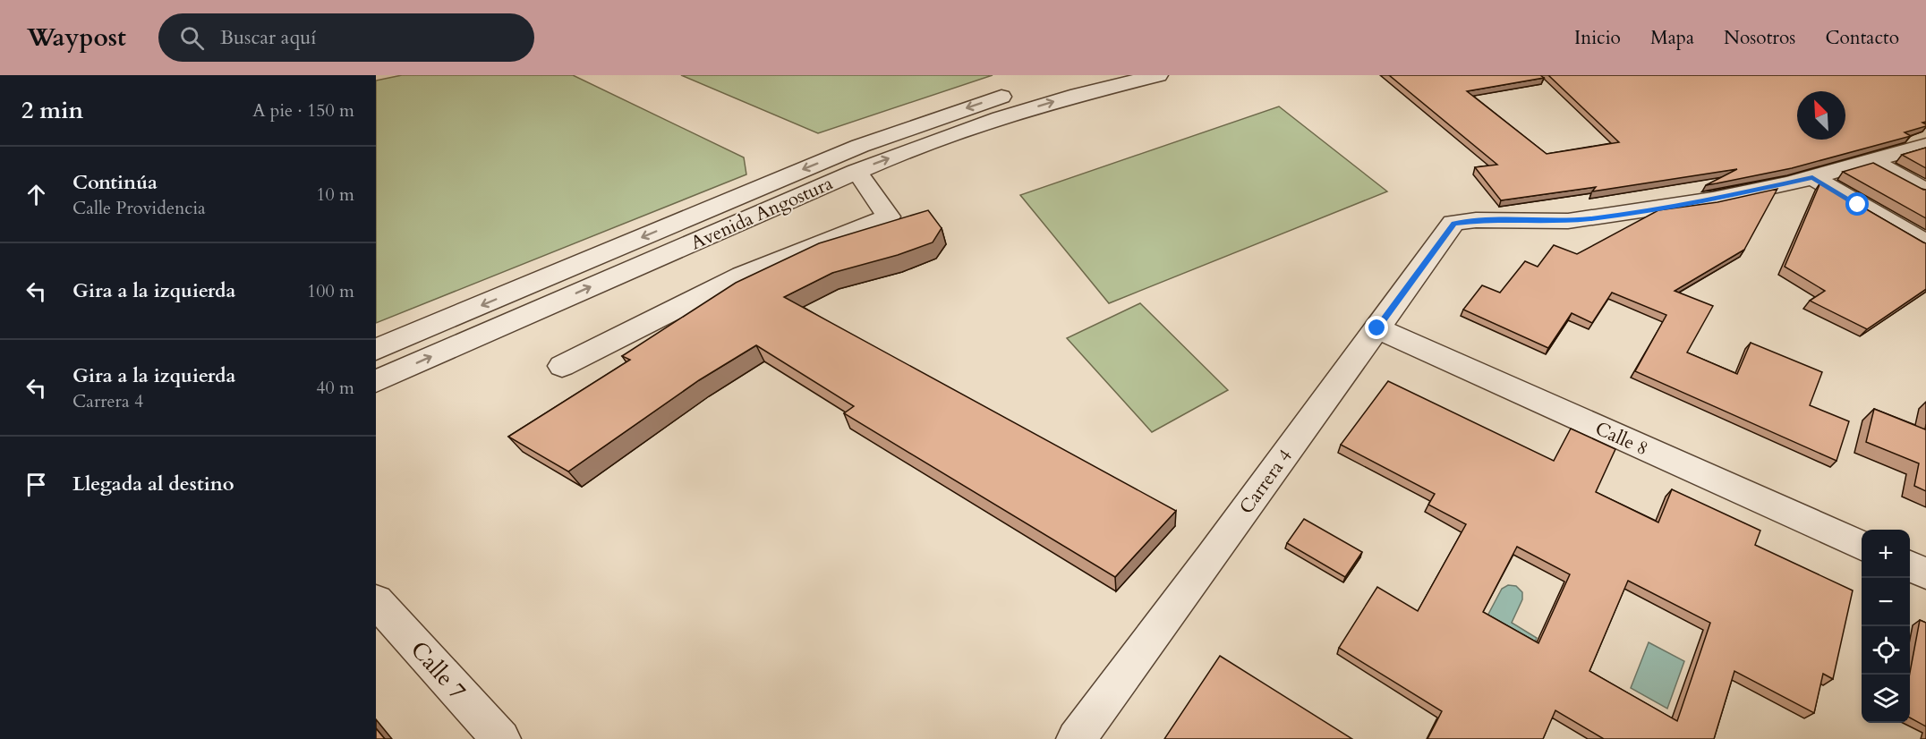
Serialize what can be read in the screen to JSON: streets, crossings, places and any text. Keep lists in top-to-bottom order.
{
  "streets": {
    "street": [
      "Avenida Angostura",
      "Calle 8",
      "Carrera 4",
      "Calle 7"
    ]
  },
  "crossings": [
    ["Calle 8", "Carrera 4"]
  ],
  "north": "top left",
  "page": {
    "header": "Waypost",
    "search": "Buscar aquí",
    "nav": [
      "Inicio",
      "Mapa",
      "Nosotros",
      "Contacto"
    ],
    "heading": ["2 min", "A pie · 150 m"],
    "list": [
      ["Continúa", "Calle Providencia", "10 m"],
      ["Gira a la izquierda", "100 m"],
      ["Gira a la izquierda", "Carrera 4", "40 m"],
      "Llegada al destino"
    ],
    "map_buttons": ["+", "−"]
  }
}
